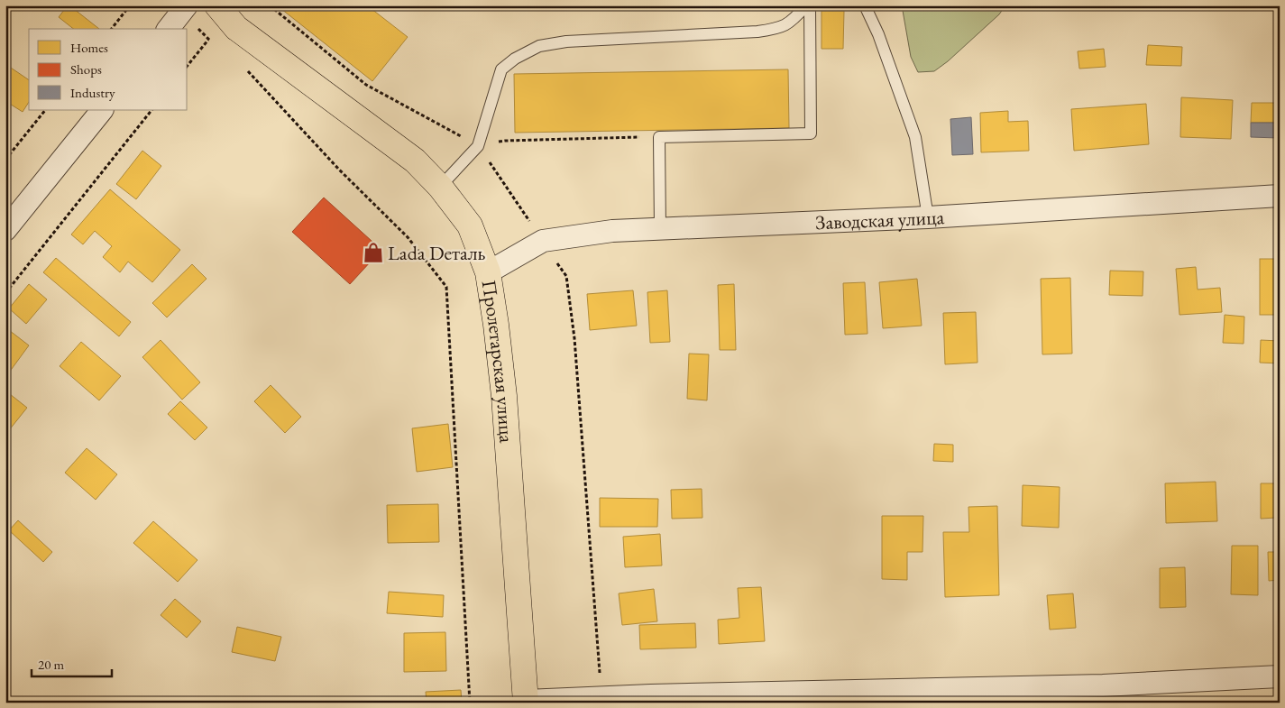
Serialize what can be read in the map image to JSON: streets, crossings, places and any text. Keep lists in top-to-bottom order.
{
  "streets": {
    "main road": ["Пролетарская улица"],
    "street": ["Заводская улица"]
  },
  "crossings": [
    ["Заводская улица", "Пролетарская улица"]
  ],
  "places": {
    "shop": ["Lada Dеталь"]
  },
  "legend": ["Homes", "Shops", "Industry"],
  "scale_bar": "20 m"
}
